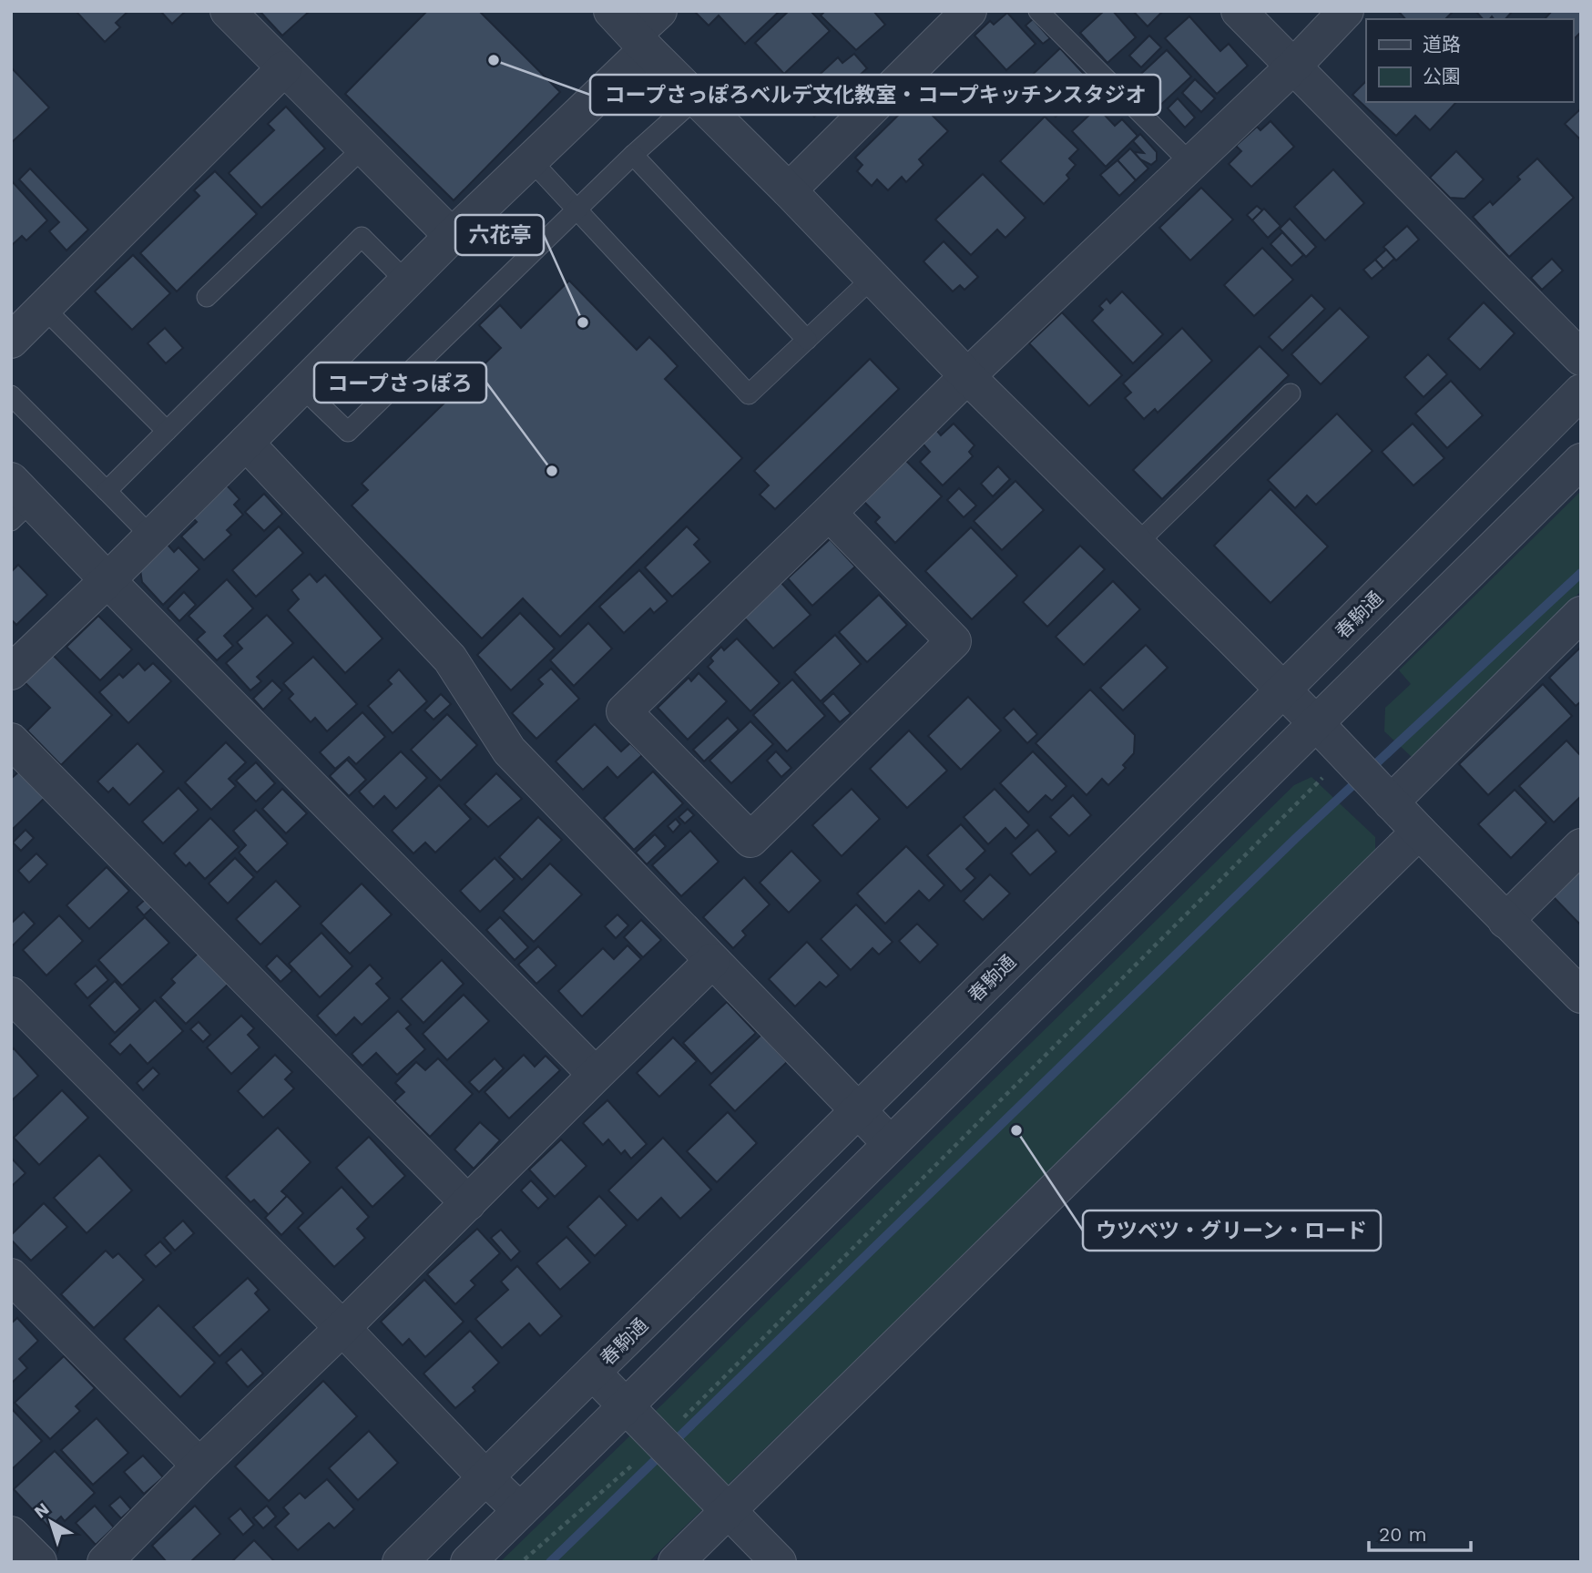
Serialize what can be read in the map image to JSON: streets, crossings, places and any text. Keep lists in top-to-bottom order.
{
  "streets": {
    "street": ["春駒通"]
  },
  "places": [
    "コープさっぽろベルデ文化教室・コープキッチンスタジオ",
    "六花亭",
    "コープさっぽろ",
    "ウツベツ・グリーン・ロード"
  ],
  "legend": ["道路", "公園"],
  "scale_bar": "20 m",
  "north": "top left"
}
